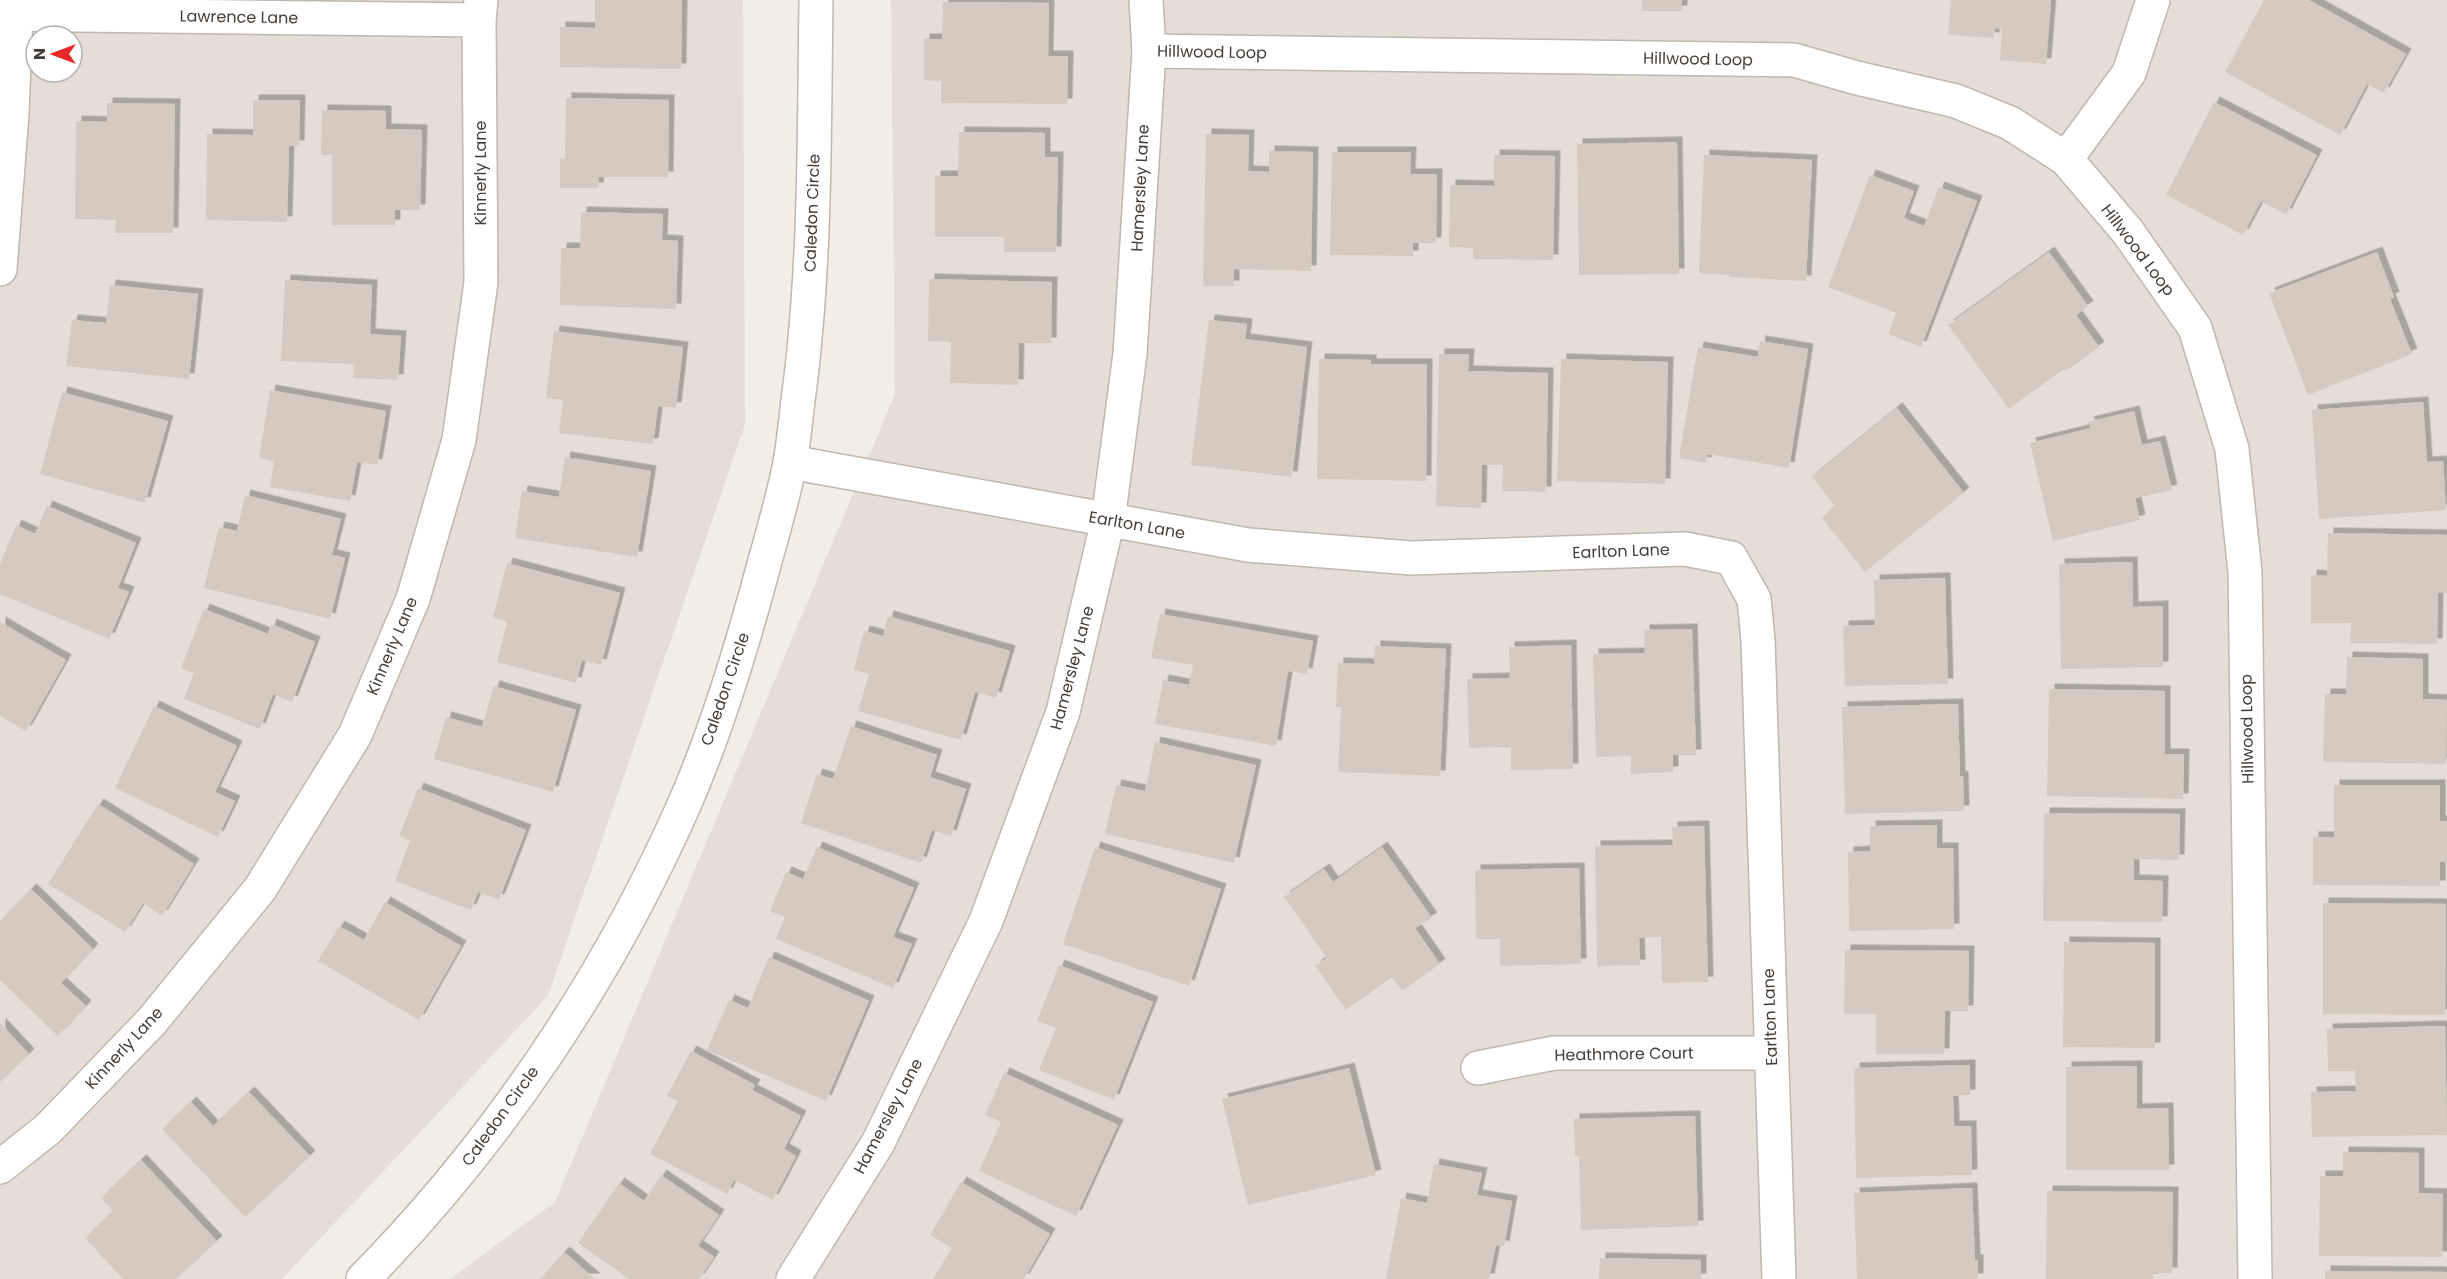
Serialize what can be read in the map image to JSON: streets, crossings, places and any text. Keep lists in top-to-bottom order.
{
  "streets": {
    "street": [
      "Lawrence Lane",
      "Hillwood Loop",
      "Kinnerly Lane",
      "Hamersley Lane",
      "Caledon Circle",
      "Earlton Lane",
      "Heathmore Court"
    ]
  },
  "crossings": [
    ["Lawrence Lane", "Kinnerly Lane"],
    ["Hillwood Loop", "Hamersley Lane"],
    ["Hamersley Lane", "Earlton Lane"],
    ["Caledon Circle", "Earlton Lane"],
    ["Earlton Lane", "Heathmore Court"]
  ],
  "north": "left"
}
